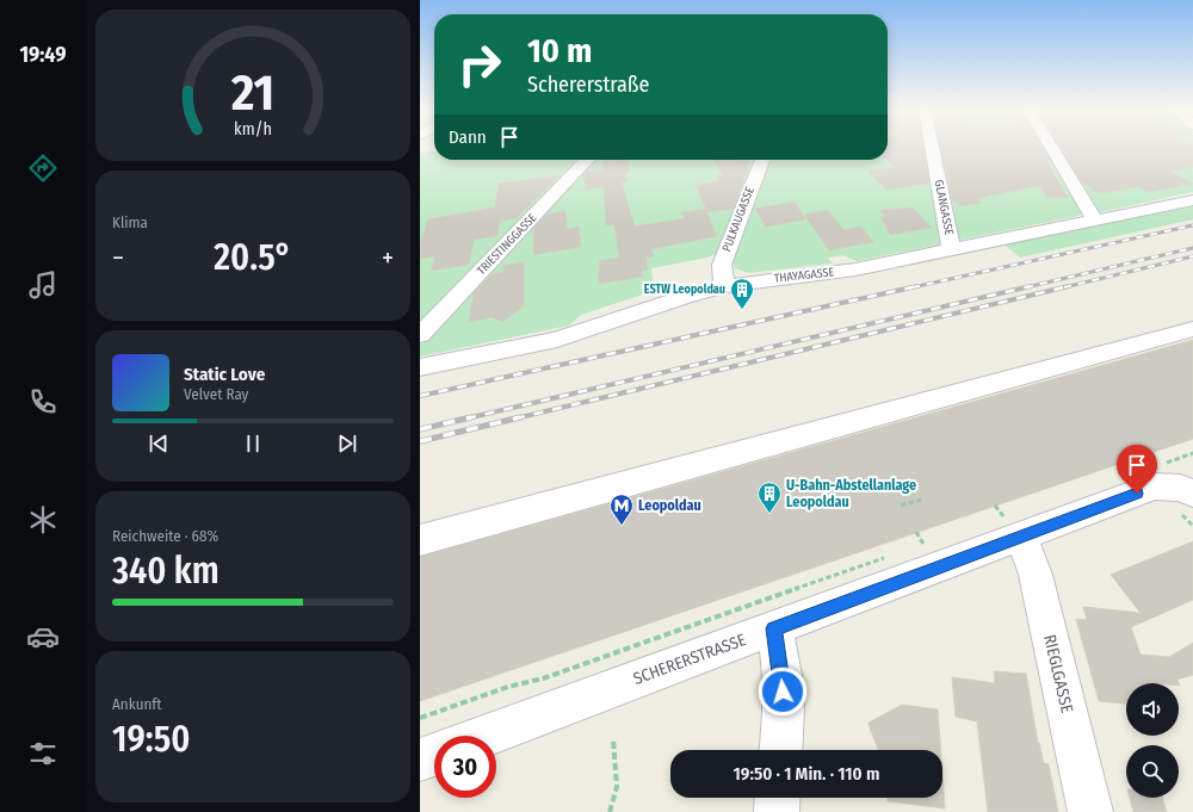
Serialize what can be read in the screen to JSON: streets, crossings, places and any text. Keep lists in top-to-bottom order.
{
  "streets": {
    "street": [
      "GLANGASSE",
      "PULKAUGASSE",
      "TRIESTINGGASSE",
      "THAYAGASSE",
      "SCHERERSTRASSE",
      "RIEGLGASSE"
    ]
  },
  "crossings": [
    ["GLANGASSE", "THAYAGASSE"],
    ["PULKAUGASSE", "THAYAGASSE"],
    ["SCHERERSTRASSE", "RIEGLGASSE"]
  ],
  "places": {
    "building": ["ESTW Leopoldau", "U-Bahn-Abstellanlage Leopoldau"],
    "metro station": ["Leopoldau"]
  },
  "page": {
    "tabs": "19:49",
    "turn": ["10 m", "Schererstraße"],
    "then": "Dann",
    "tile": [
      "Klima",
      ["Reichweite · 68%", "340 km"],
      ["Ankunft", "19:50"]
    ],
    "heat": ["−", "20.5°", "+"],
    "song": ["Static Love", "Velvet Ray"],
    "limit": "30",
    "trip": "19:50 · 1 Min. · 110 m",
    "gauge": ["21", "km/h"]
  }
}
